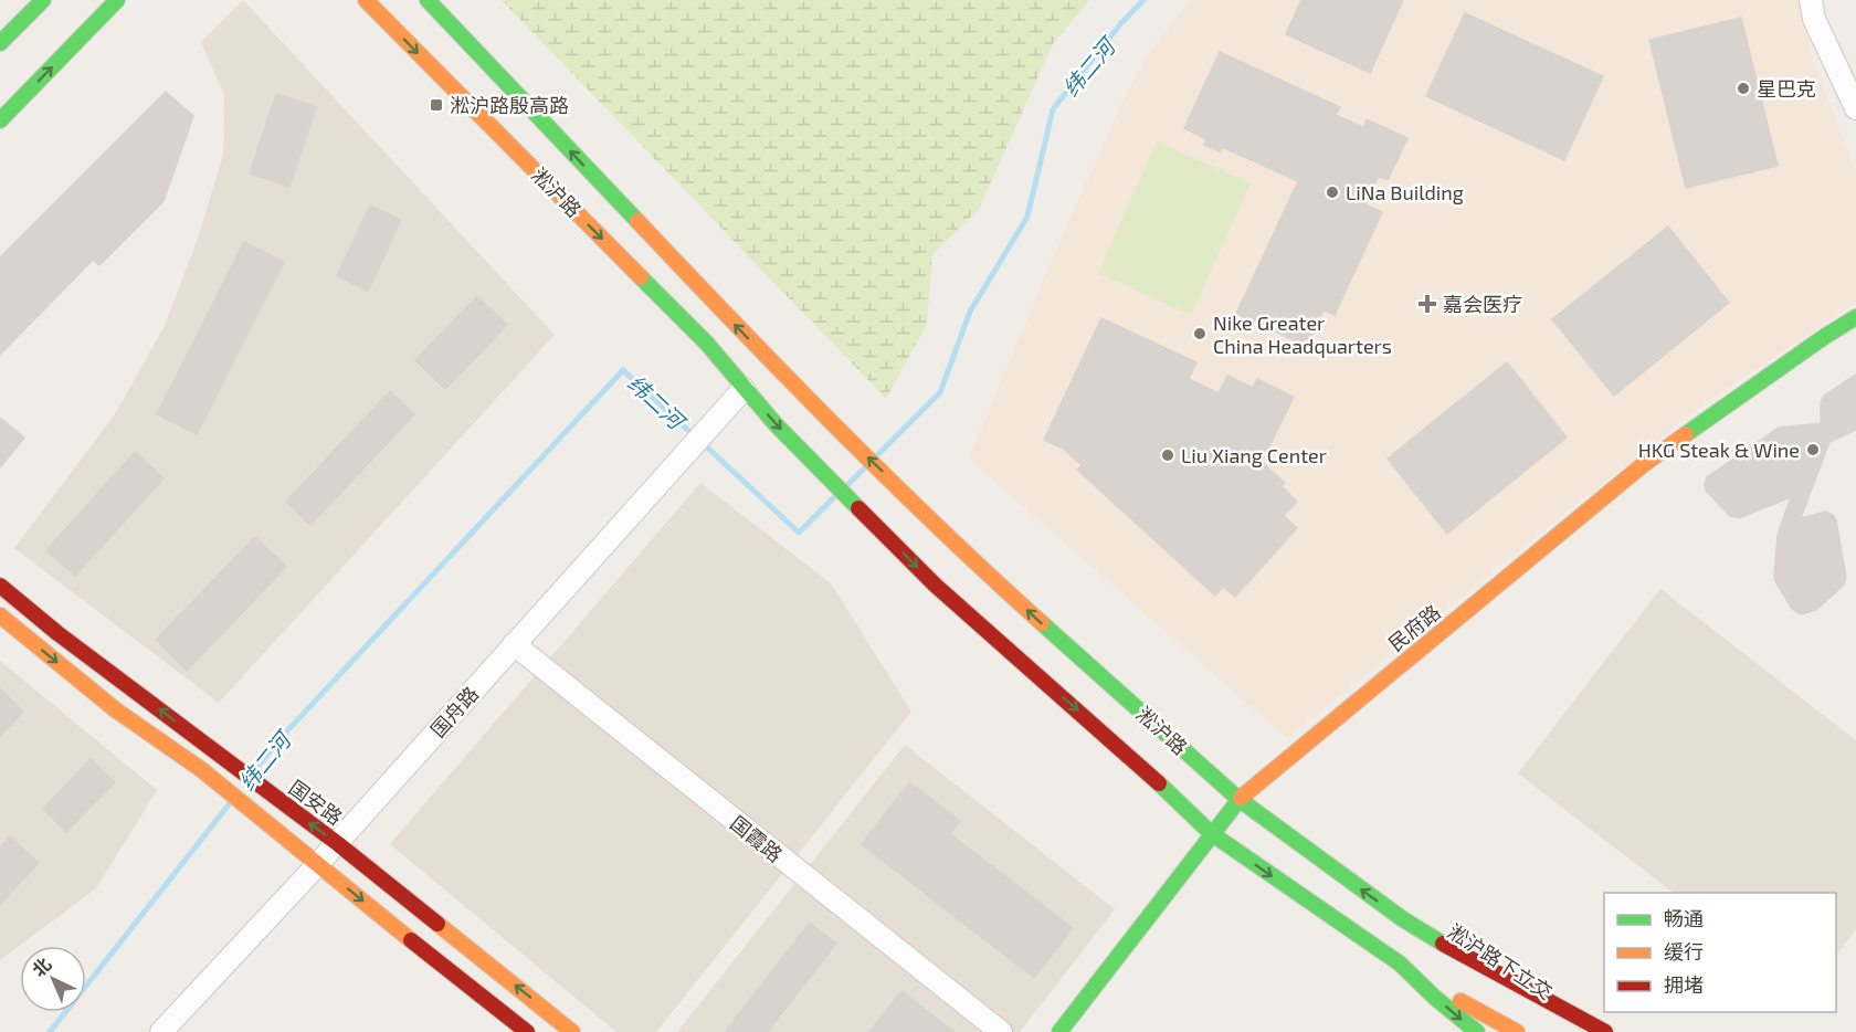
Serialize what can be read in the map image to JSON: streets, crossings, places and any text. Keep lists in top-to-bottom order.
{
  "streets": {
    "main road": [
      "淞沪路",
      "民府路",
      "国安路",
      "淞沪路下立交"
    ],
    "street": ["国舟路", "国霞路"]
  },
  "crossings": [
    ["淞沪路", "民府路"],
    ["淞沪路", "国舟路"],
    ["淞沪路", "淞沪路下立交"],
    ["国舟路", "国安路"],
    ["国舟路", "国霞路"]
  ],
  "water": ["纬二河"],
  "places": {
    "other": [
      "星巴克",
      "LiNa Building",
      "Nike Greater China Headquarters",
      "HKG Steak & Wine",
      "Liu Xiang Center"
    ],
    "transit": ["淞沪路殷高路"],
    "health": ["嘉会医疗"]
  },
  "legend": ["畅通", "缓行", "拥堵"],
  "north": "top left"
}
